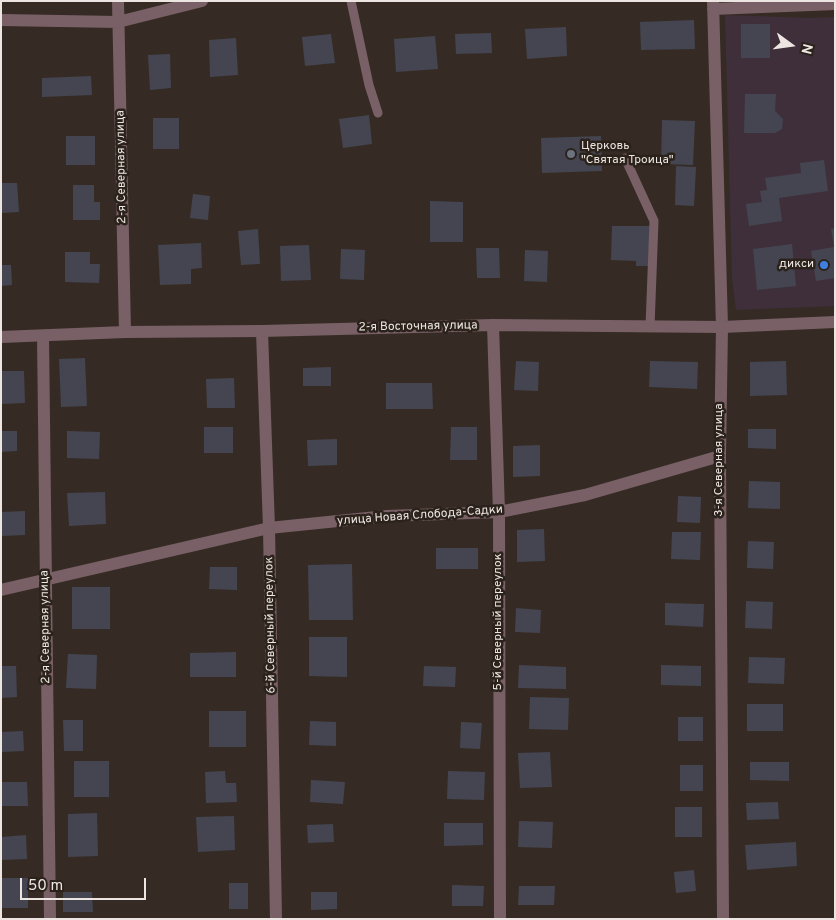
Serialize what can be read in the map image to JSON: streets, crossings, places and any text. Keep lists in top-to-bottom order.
{
  "streets": {
    "street": [
      "2-я Северная улица",
      "2-я Восточная улица",
      "3-я Северная улица",
      "улица Новая Слобода-Садки",
      "5-й Северный переулок",
      "6-й Северный переулок"
    ]
  },
  "crossings": [
    ["2-я Северная улица", "2-я Восточная улица"],
    ["2-я Северная улица", "улица Новая Слобода-Садки"],
    ["2-я Восточная улица", "3-я Северная улица"],
    ["2-я Восточная улица", "5-й Северный переулок"],
    ["2-я Восточная улица", "6-й Северный переулок"],
    ["3-я Северная улица", "улица Новая Слобода-Садки"],
    ["улица Новая Слобода-Садки", "5-й Северный переулок"],
    ["улица Новая Слобода-Садки", "6-й Северный переулок"]
  ],
  "places": ["Церковь \"Святая Троица\"", "дикси"],
  "scale_bar": "50 m",
  "north": "right"
}
